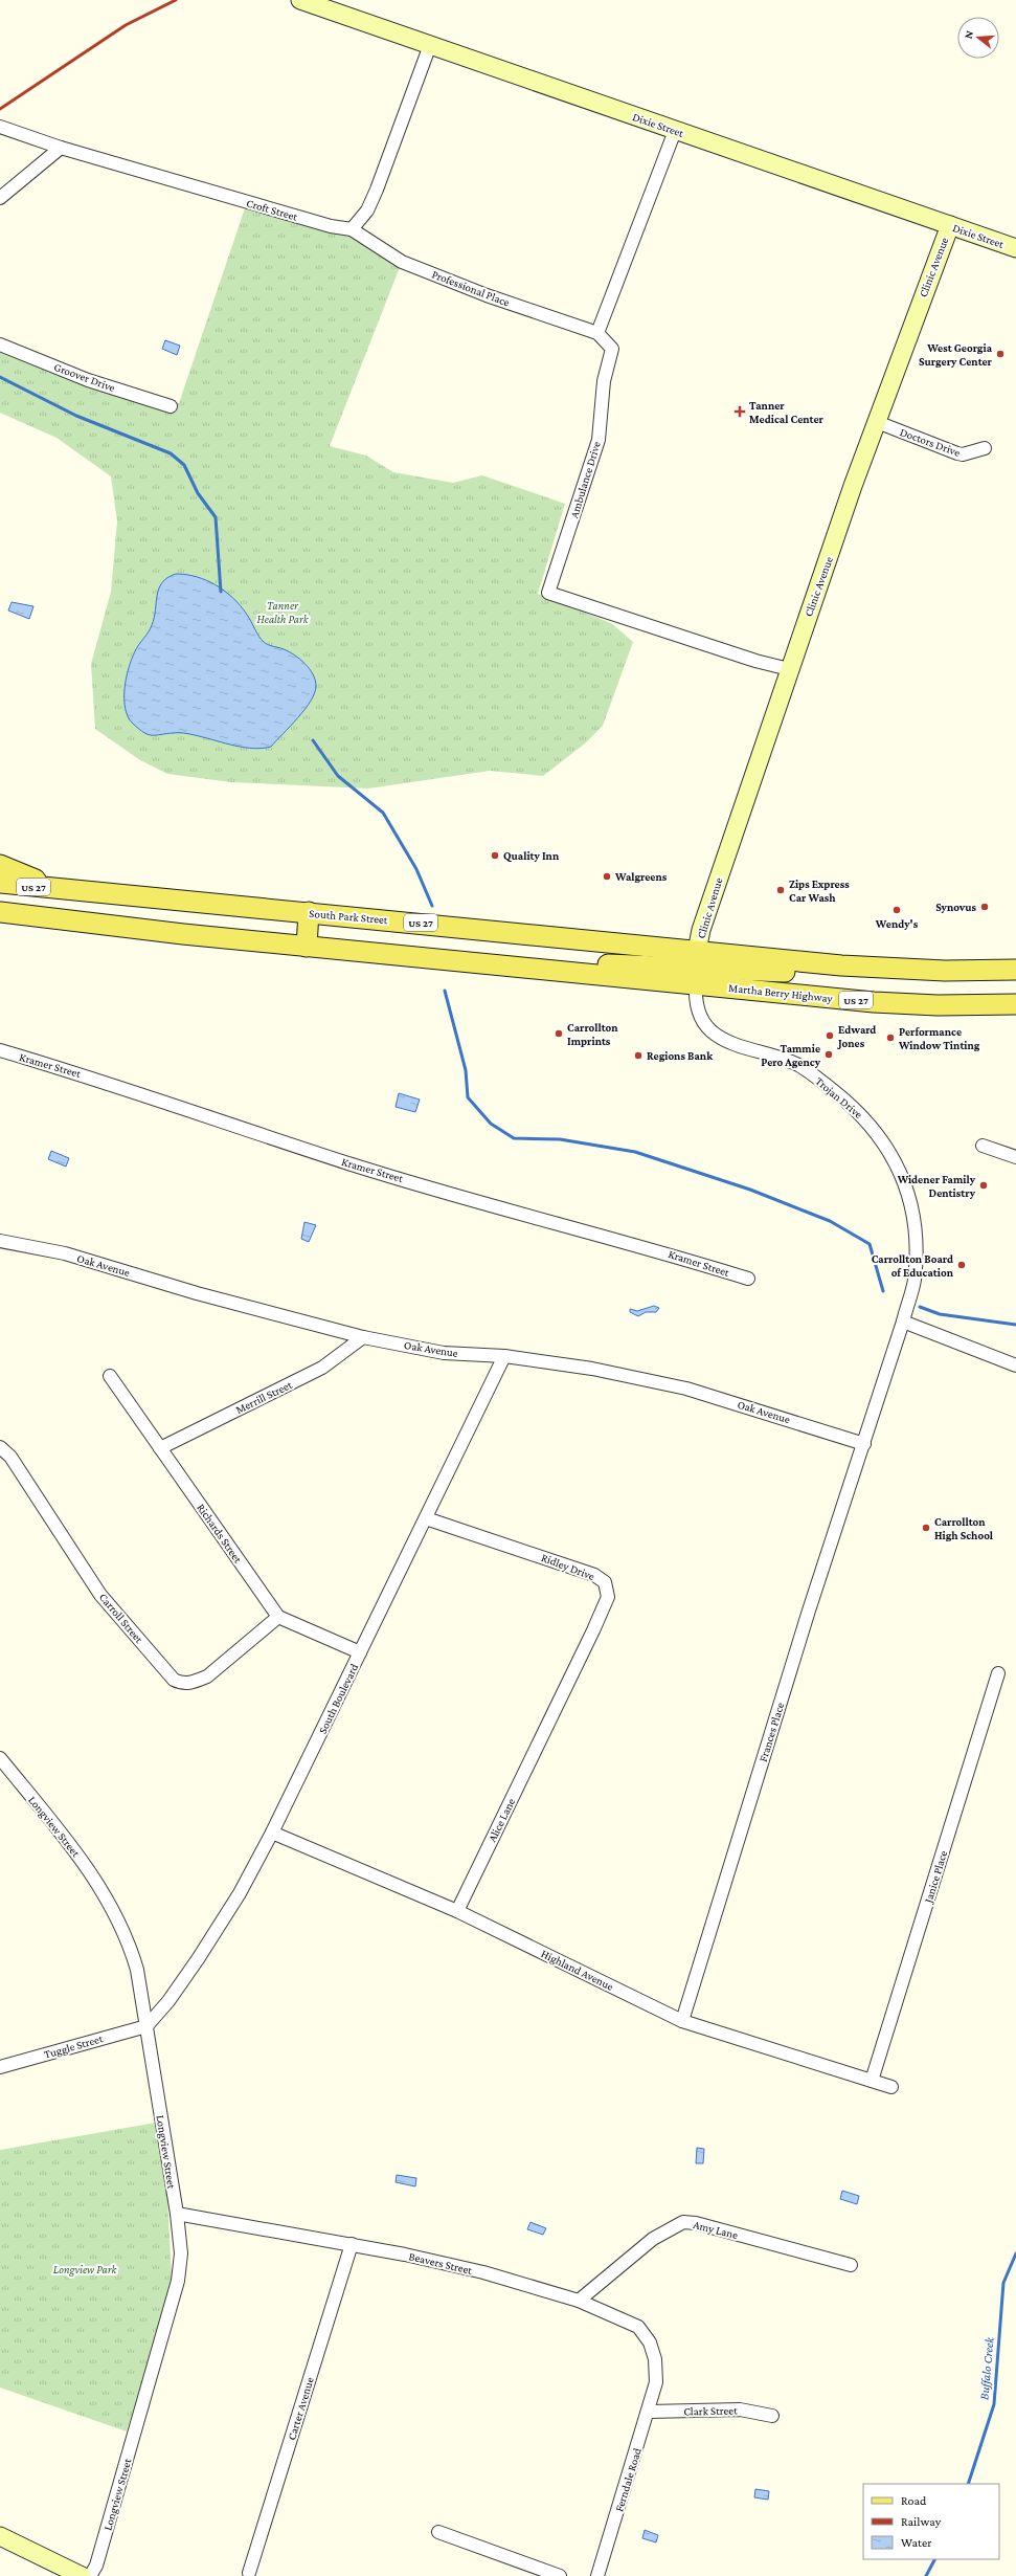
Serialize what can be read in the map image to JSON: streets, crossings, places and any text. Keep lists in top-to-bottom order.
{
  "streets": {
    "main road": ["US 27", "South Park Street", "Martha Berry Highway"],
    "street": [
      "Dixie Street",
      "Croft Street",
      "Clinic Avenue",
      "Professional Place",
      "Groover Drive",
      "Doctors Drive",
      "Ambulance Drive",
      "Kramer Street",
      "Trojan Drive",
      "Oak Avenue",
      "Merrill Street",
      "Richards Street",
      "Ridley Drive",
      "Carroll Street",
      "South Boulevard",
      "Frances Place",
      "Alice Lane",
      "Longview Street",
      "Janice Place",
      "Highland Avenue",
      "Tuggle Street",
      "Amy Lane",
      "Beavers Street",
      "Carter Avenue",
      "Clark Street",
      "Ferndale Road"
    ]
  },
  "crossings": [
    ["Dixie Street", "Clinic Avenue"],
    ["Croft Street", "Professional Place"],
    ["Clinic Avenue", "Doctors Drive"],
    ["Clinic Avenue", "Ambulance Drive"],
    ["Clinic Avenue", "US 27"],
    ["Clinic Avenue", "South Park Street"],
    ["Clinic Avenue", "Martha Berry Highway"],
    ["Clinic Avenue", "Trojan Drive"],
    ["Professional Place", "Ambulance Drive"],
    ["US 27", "South Park Street"],
    ["US 27", "Martha Berry Highway"],
    ["US 27", "Trojan Drive"],
    ["South Park Street", "Martha Berry Highway"],
    ["South Park Street", "Trojan Drive"],
    ["Martha Berry Highway", "Trojan Drive"],
    ["Trojan Drive", "Oak Avenue"],
    ["Trojan Drive", "Frances Place"],
    ["Oak Avenue", "Merrill Street"],
    ["Oak Avenue", "South Boulevard"],
    ["Oak Avenue", "Frances Place"],
    ["Merrill Street", "Richards Street"],
    ["Richards Street", "Carroll Street"],
    ["Ridley Drive", "South Boulevard"],
    ["Ridley Drive", "Alice Lane"],
    ["South Boulevard", "Longview Street"],
    ["South Boulevard", "Highland Avenue"],
    ["South Boulevard", "Tuggle Street"],
    ["Frances Place", "Highland Avenue"],
    ["Alice Lane", "Highland Avenue"],
    ["Longview Street", "Tuggle Street"],
    ["Longview Street", "Beavers Street"],
    ["Janice Place", "Highland Avenue"],
    ["Amy Lane", "Beavers Street"],
    ["Beavers Street", "Carter Avenue"],
    ["Beavers Street", "Ferndale Road"],
    ["Clark Street", "Ferndale Road"]
  ],
  "water": ["Buffalo Creek"],
  "parks": ["Tanner Health Park", "Longview Park"],
  "places": {
    "other": [
      "West Georgia Surgery Center",
      "Quality Inn",
      "Walgreens",
      "Zips Express Car Wash",
      "Synovus",
      "Wendy's",
      "Carrollton Imprints",
      "Edward Jones",
      "Performance Window Tinting",
      "Tammie Pero Agency",
      "Regions Bank",
      "Widener Family Dentistry",
      "Carrollton Board of Education",
      "Carrollton High School"
    ],
    "health": ["Tanner Medical Center"]
  },
  "legend": ["Road", "Railway", "Water"],
  "north": "left"
}
